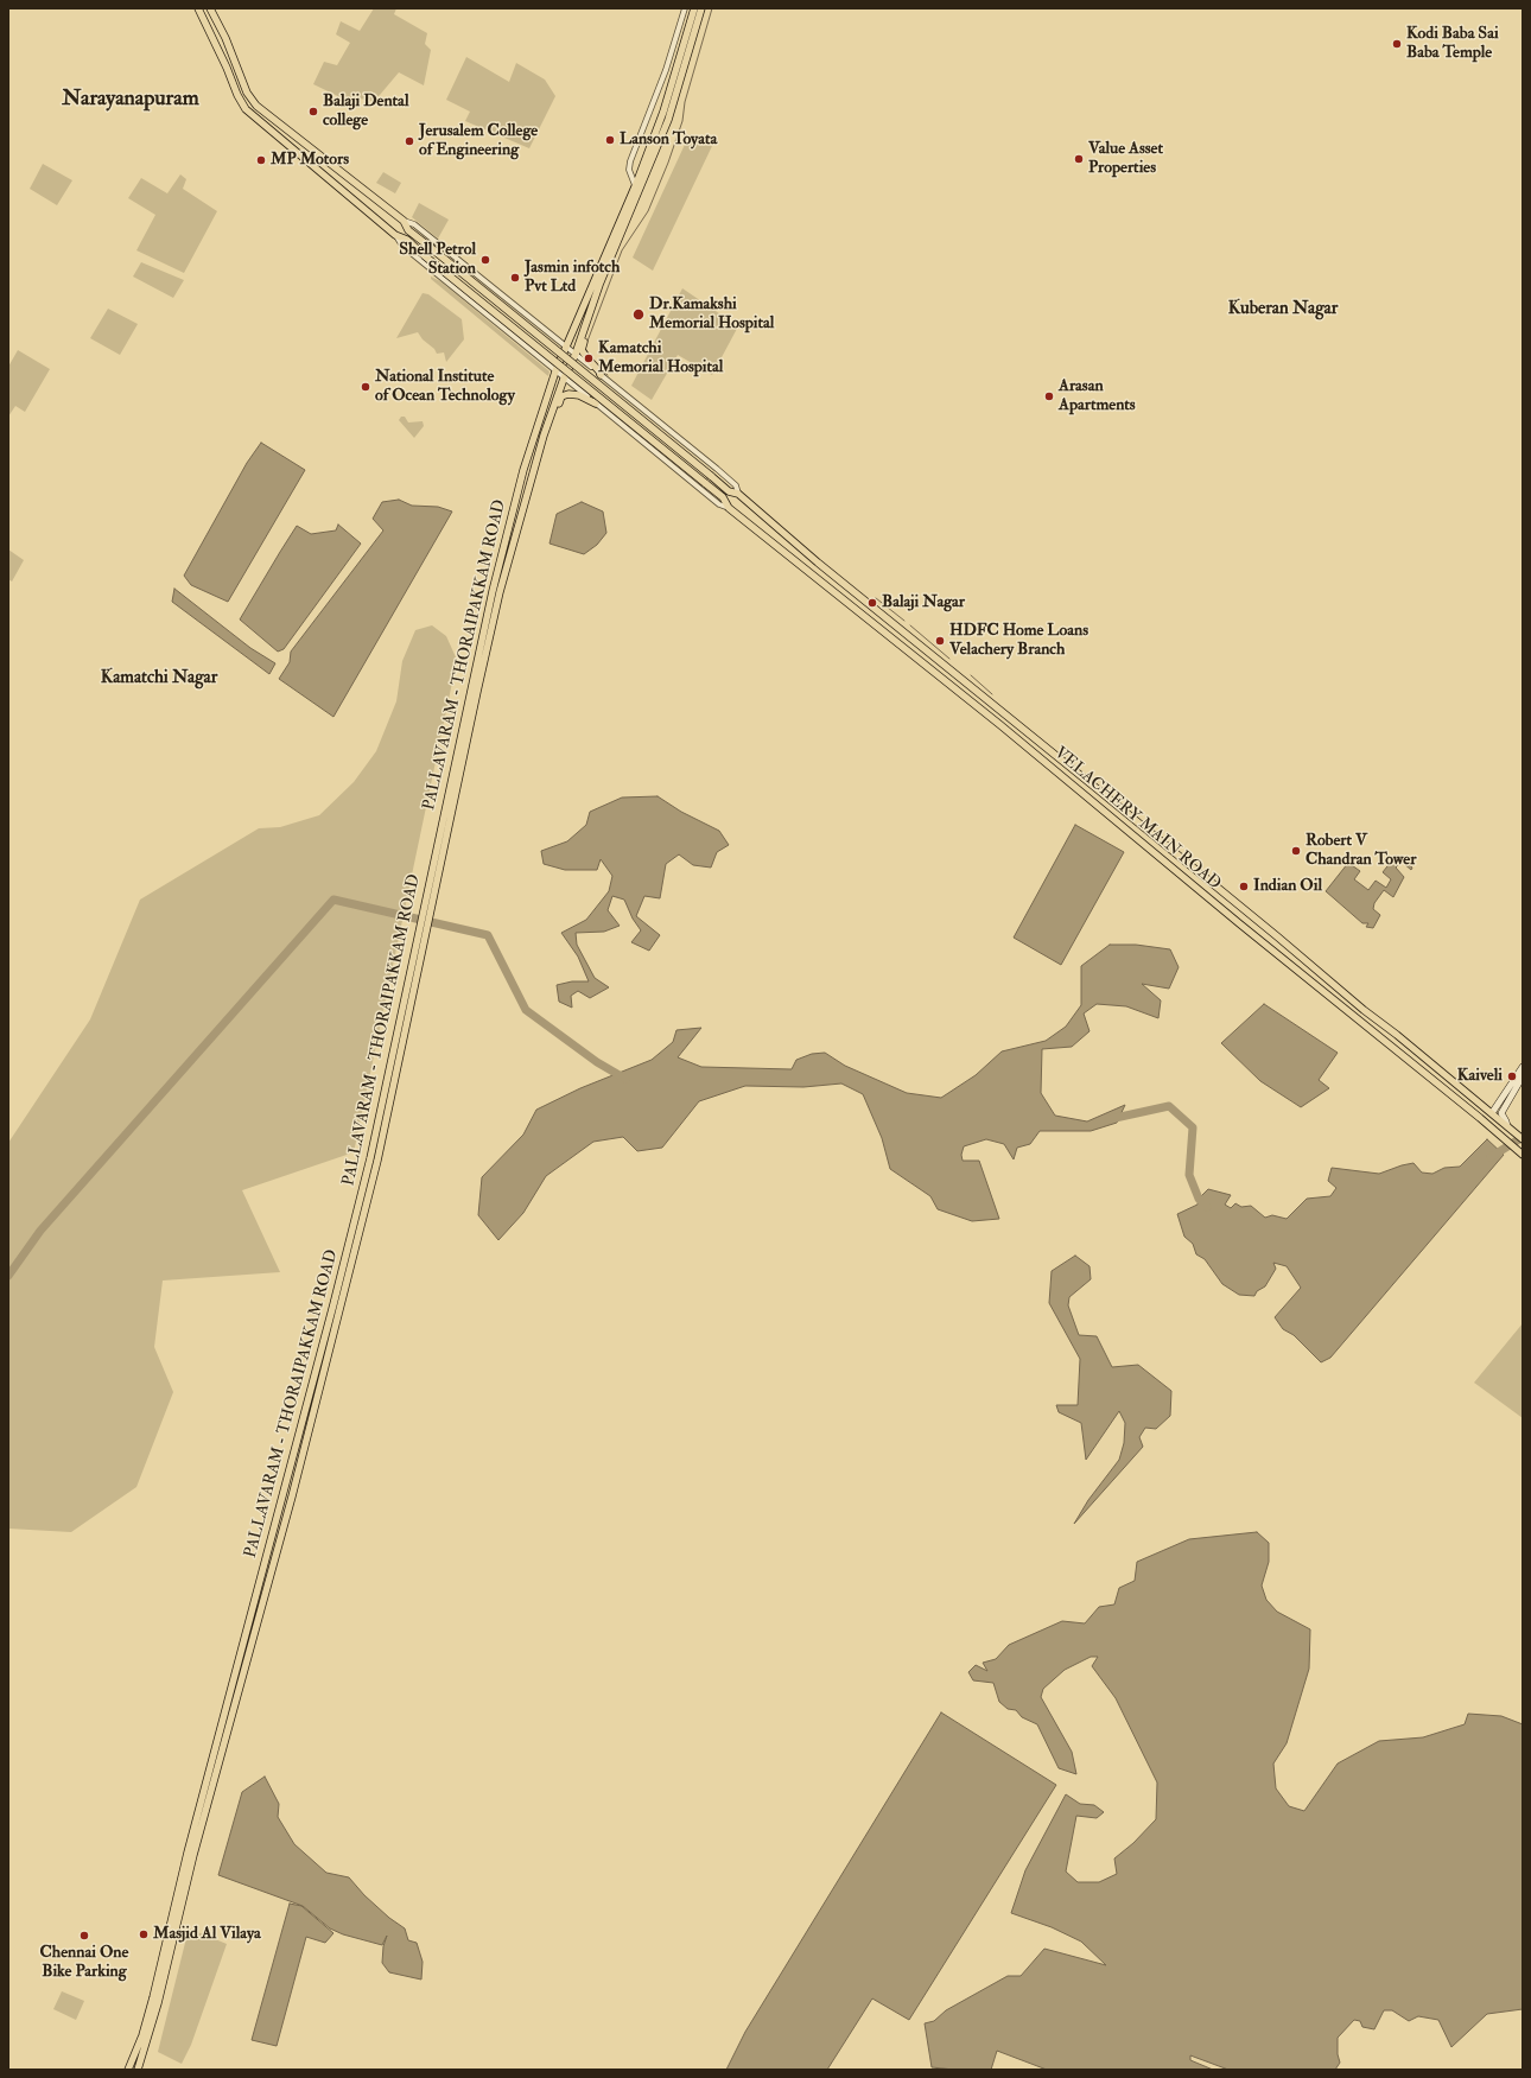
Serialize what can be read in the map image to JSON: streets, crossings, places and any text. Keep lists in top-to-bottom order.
{
  "streets": {
    "main road": ["PALLAVARAM - THORAIPAKKAM ROAD", "VELACHERY MAIN ROAD"]
  },
  "districts": ["Narayanapuram", "Kuberan Nagar", "Kamatchi Nagar"],
  "places": [
    "Kodi Baba Sai Baba Temple",
    "Balaji Dental college",
    "Lanson Toyata",
    "Jerusalem College of Engineering",
    "Value Asset Properties",
    "MP Motors",
    "Shell Petrol Station",
    "Jasmin infotch Pvt Ltd",
    "Dr.Kamakshi Memorial Hospital",
    "Kamatchi Memorial Hospital",
    "National Institute of Ocean Technology",
    "Arasan Apartments",
    "Balaji Nagar",
    "HDFC Home Loans Velachery Branch",
    "Robert V Chandran Tower",
    "Indian Oil",
    "Kaiveli",
    "Masjid Al Vilaya",
    "Chennai One Bike Parking"
  ]
}
